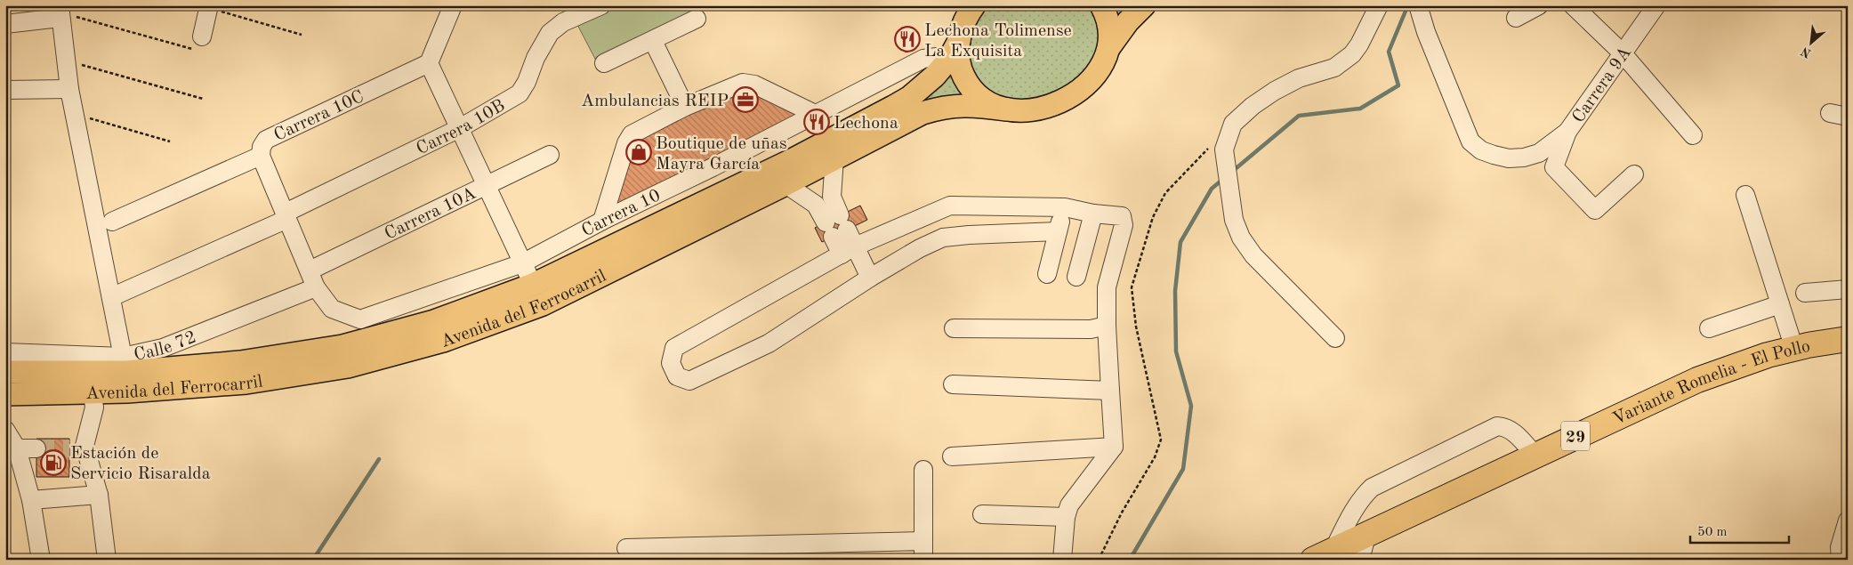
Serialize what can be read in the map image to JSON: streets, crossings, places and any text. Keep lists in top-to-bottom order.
{
  "streets": {
    "highway": ["Variante Romelia - El Pollo", "29"],
    "main road": ["Avenida del Ferrocarril"],
    "street": [
      "Carrera 9A",
      "Carrera 10C",
      "Carrera 10B",
      "Carrera 10",
      "Carrera 10A",
      "Calle 72"
    ]
  },
  "crossings": [
    ["Carrera 10", "Avenida del Ferrocarril"],
    ["Carrera 10", "Calle 72"]
  ],
  "places": {
    "restaurant": ["Lechona Tolimense La Exquisita", "Lechona"],
    "office": ["Ambulancias REIP"],
    "shop": ["Boutique de uñas Mayra García"],
    "fuel station": ["Estación de Servicio Risaralda"]
  },
  "scale_bar": "50 m",
  "north": "bottom left"
}
